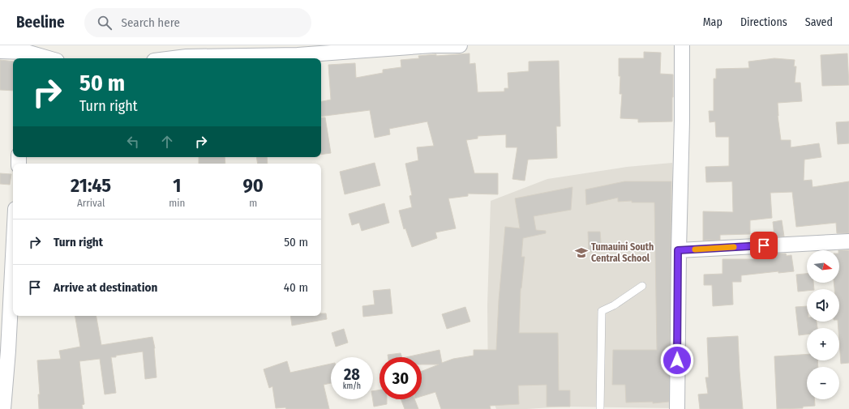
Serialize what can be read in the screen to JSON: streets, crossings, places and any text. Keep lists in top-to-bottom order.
{
  "places": {
    "school or university": ["Tumauini South Central School"]
  },
  "north": "right",
  "page": {
    "header": "Beeline",
    "search": "Search here",
    "nav": ["Map", "Directions", "Saved"],
    "turn": ["50 m", "Turn right"],
    "eta": [
      "21:45",
      "Arrival",
      "1",
      "min",
      "90",
      "m"
    ],
    "list": [
      {
        "name": "Turn right",
        "value": "50 m"
      },
      {
        "name": "Arrive at destination",
        "value": "40 m"
      }
    ],
    "map_buttons": ["+", "−"],
    "speed": "28 km/h",
    "limit": "30"
  }
}
